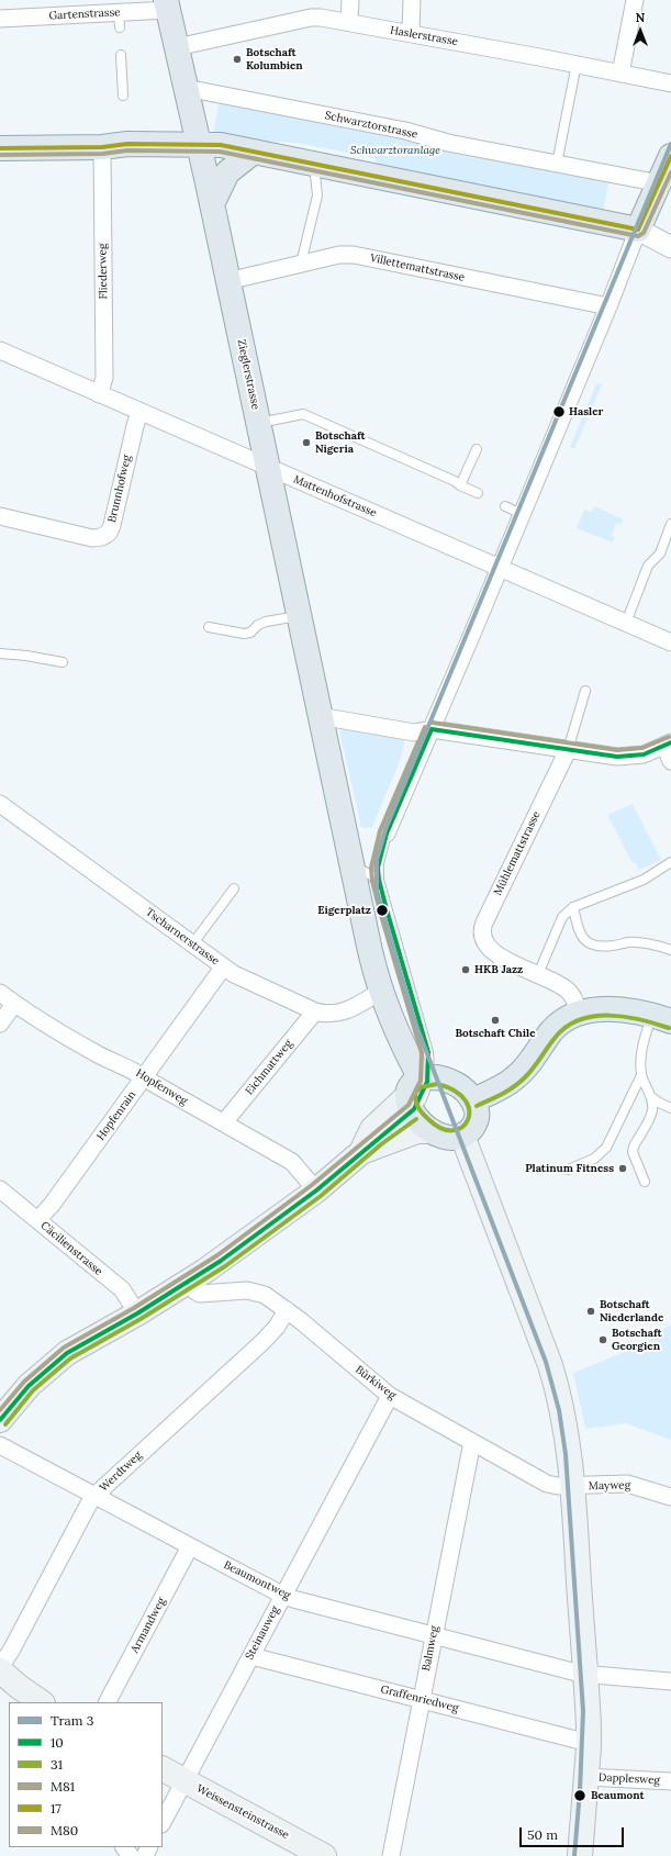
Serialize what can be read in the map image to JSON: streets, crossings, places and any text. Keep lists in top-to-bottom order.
{
  "streets": {
    "main road": ["Zieglerstrasse", "Weissensteinstrasse"],
    "street": [
      "Gartenstrasse",
      "Haslerstrasse",
      "Schwarztorstrasse",
      "Villettemattstrasse",
      "Fliederweg",
      "Brunnhofweg",
      "Mattenhofstrasse",
      "Mühlemattstrasse",
      "Tscharnerstrasse",
      "Eichmattweg",
      "Hopfenweg",
      "Hopfenrain",
      "Cäcilienstrasse",
      "Bürkiweg",
      "Werdtweg",
      "Mayweg",
      "Beaumontweg",
      "Armandweg",
      "Steinauweg",
      "Balmweg",
      "Graffenriedweg",
      "Dapplesweg"
    ]
  },
  "crossings": [
    ["Gartenstrasse", "Zieglerstrasse"],
    ["Haslerstrasse", "Zieglerstrasse"],
    ["Schwarztorstrasse", "Zieglerstrasse"],
    ["Villettemattstrasse", "Zieglerstrasse"],
    ["Fliederweg", "Mattenhofstrasse"],
    ["Zieglerstrasse", "Mattenhofstrasse"],
    ["Brunnhofweg", "Mattenhofstrasse"],
    ["Tscharnerstrasse", "Eichmattweg"],
    ["Tscharnerstrasse", "Hopfenrain"],
    ["Eichmattweg", "Hopfenweg"],
    ["Hopfenweg", "Hopfenrain"],
    ["Hopfenrain", "Cäcilienstrasse"],
    ["Bürkiweg", "Werdtweg"],
    ["Bürkiweg", "Mayweg"],
    ["Bürkiweg", "Steinauweg"],
    ["Bürkiweg", "Balmweg"],
    ["Werdtweg", "Beaumontweg"],
    ["Beaumontweg", "Armandweg"],
    ["Beaumontweg", "Steinauweg"],
    ["Beaumontweg", "Balmweg"],
    ["Steinauweg", "Graffenriedweg"],
    ["Steinauweg", "Weissensteinstrasse"],
    ["Balmweg", "Graffenriedweg"]
  ],
  "parks": ["Schwarztoranlage"],
  "places": [
    "Botschaft Kolumbien",
    "Hasler",
    "Botschaft Nigeria",
    "Eigerplatz",
    "HKB Jazz",
    "Botschaft Chile",
    "Platinum Fitness",
    "Botschaft Niederlande",
    "Botschaft Georgien",
    "Beaumont"
  ],
  "lines": [
    "tram line 3",
    "transit line 17",
    "transit line M80",
    "transit line M81",
    "transit line 10",
    "transit line 31"
  ],
  "legend": [
    "Tram 3",
    "10",
    "31",
    "M81",
    "17",
    "M80"
  ],
  "scale_bar": "50 m",
  "north": "top"
}
